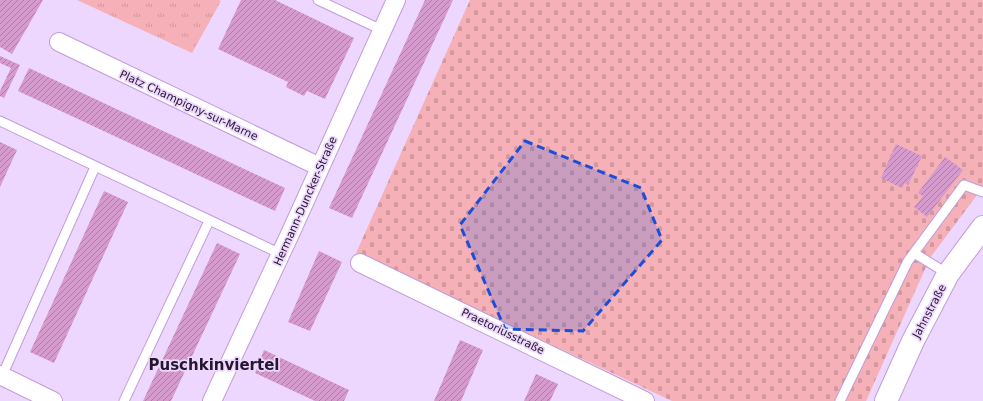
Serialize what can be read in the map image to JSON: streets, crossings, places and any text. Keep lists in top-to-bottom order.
{
  "streets": {
    "main road": ["Jahnstraße"],
    "street": ["Platz Champigny-sur-Marne", "Hermann-Duncker-Straße", "Praetoriusstraße"]
  },
  "crossings": [
    ["Platz Champigny-sur-Marne", "Hermann-Duncker-Straße"]
  ],
  "districts": ["Puschkinviertel"]
}
